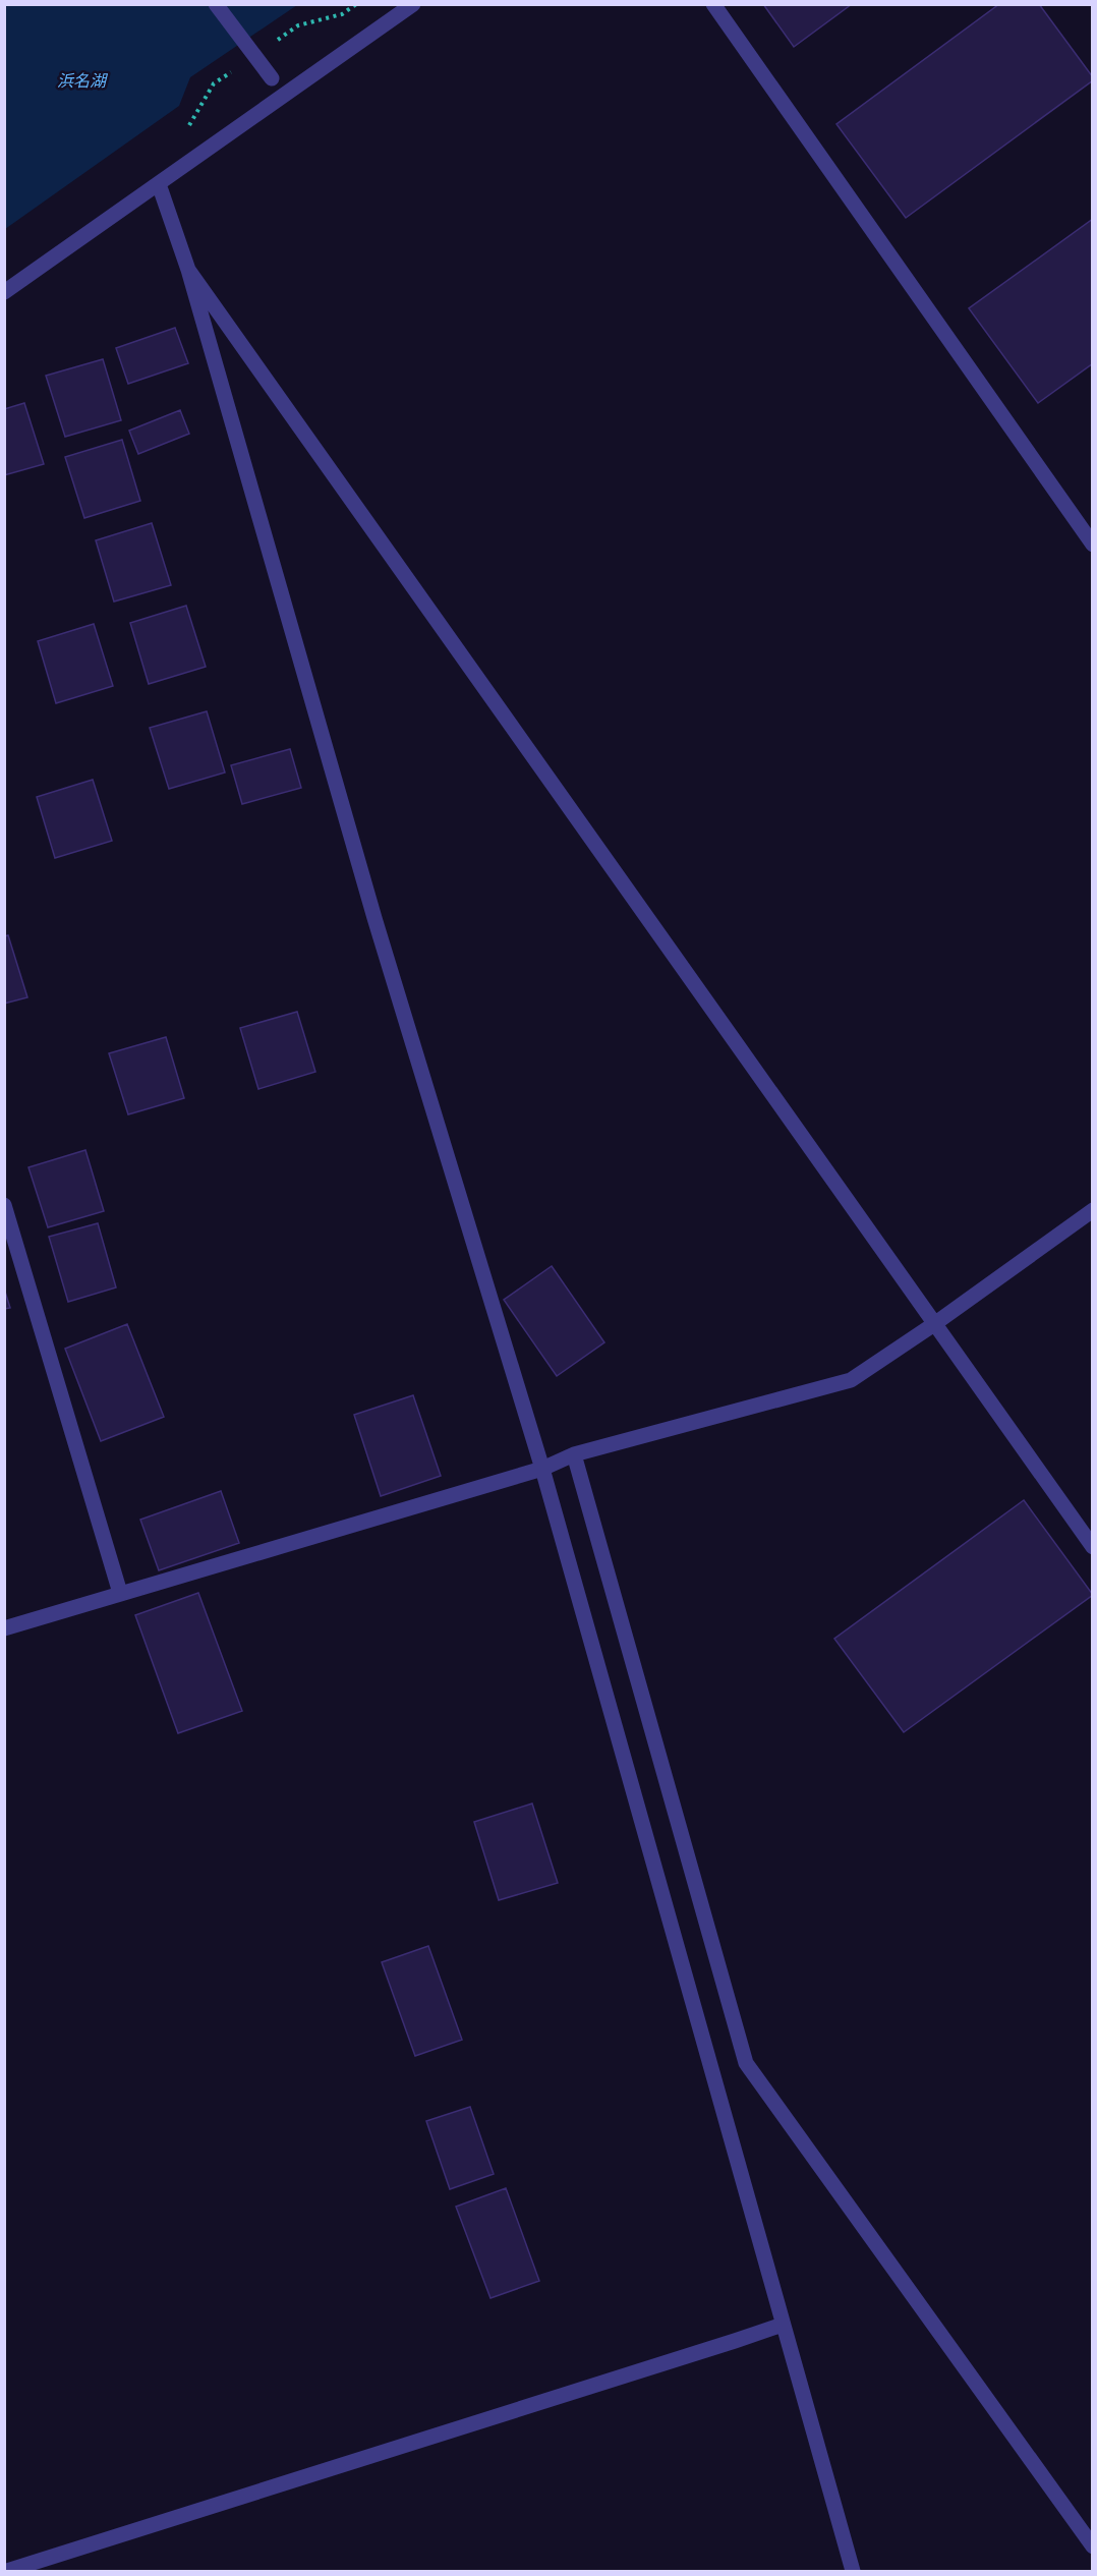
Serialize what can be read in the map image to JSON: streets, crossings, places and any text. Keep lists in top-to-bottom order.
{
  "water": ["浜名湖"]
}
